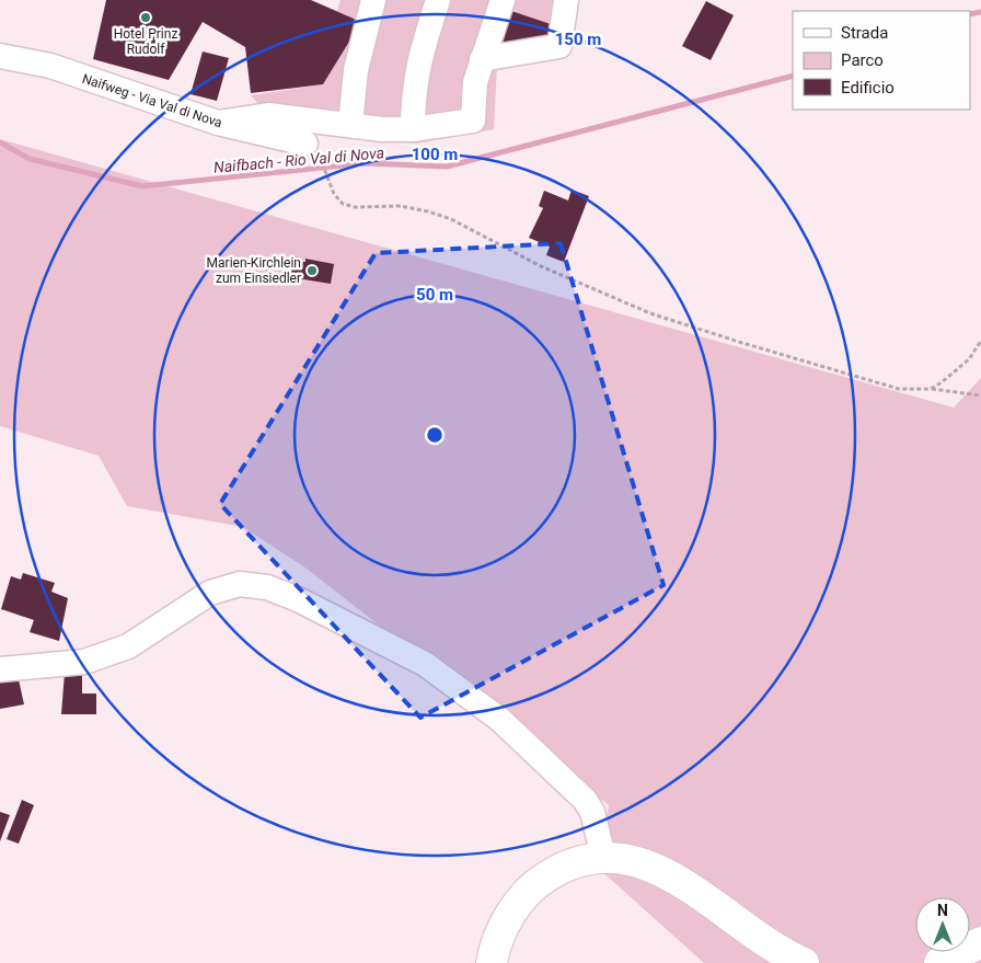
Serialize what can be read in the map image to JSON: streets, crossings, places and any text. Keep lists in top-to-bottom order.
{
  "streets": {
    "street": ["Naifweg - Via Val di Nova"]
  },
  "water": ["Naifbach - Rio Val di Nova"],
  "places": ["Hotel Prinz Rudolf", "Marien-Kirchlein zum Einsiedler"],
  "legend": ["Strada", "Parco", "Edificio"],
  "north": "top",
  "rings": ["150 m", "100 m", "50 m"]
}
